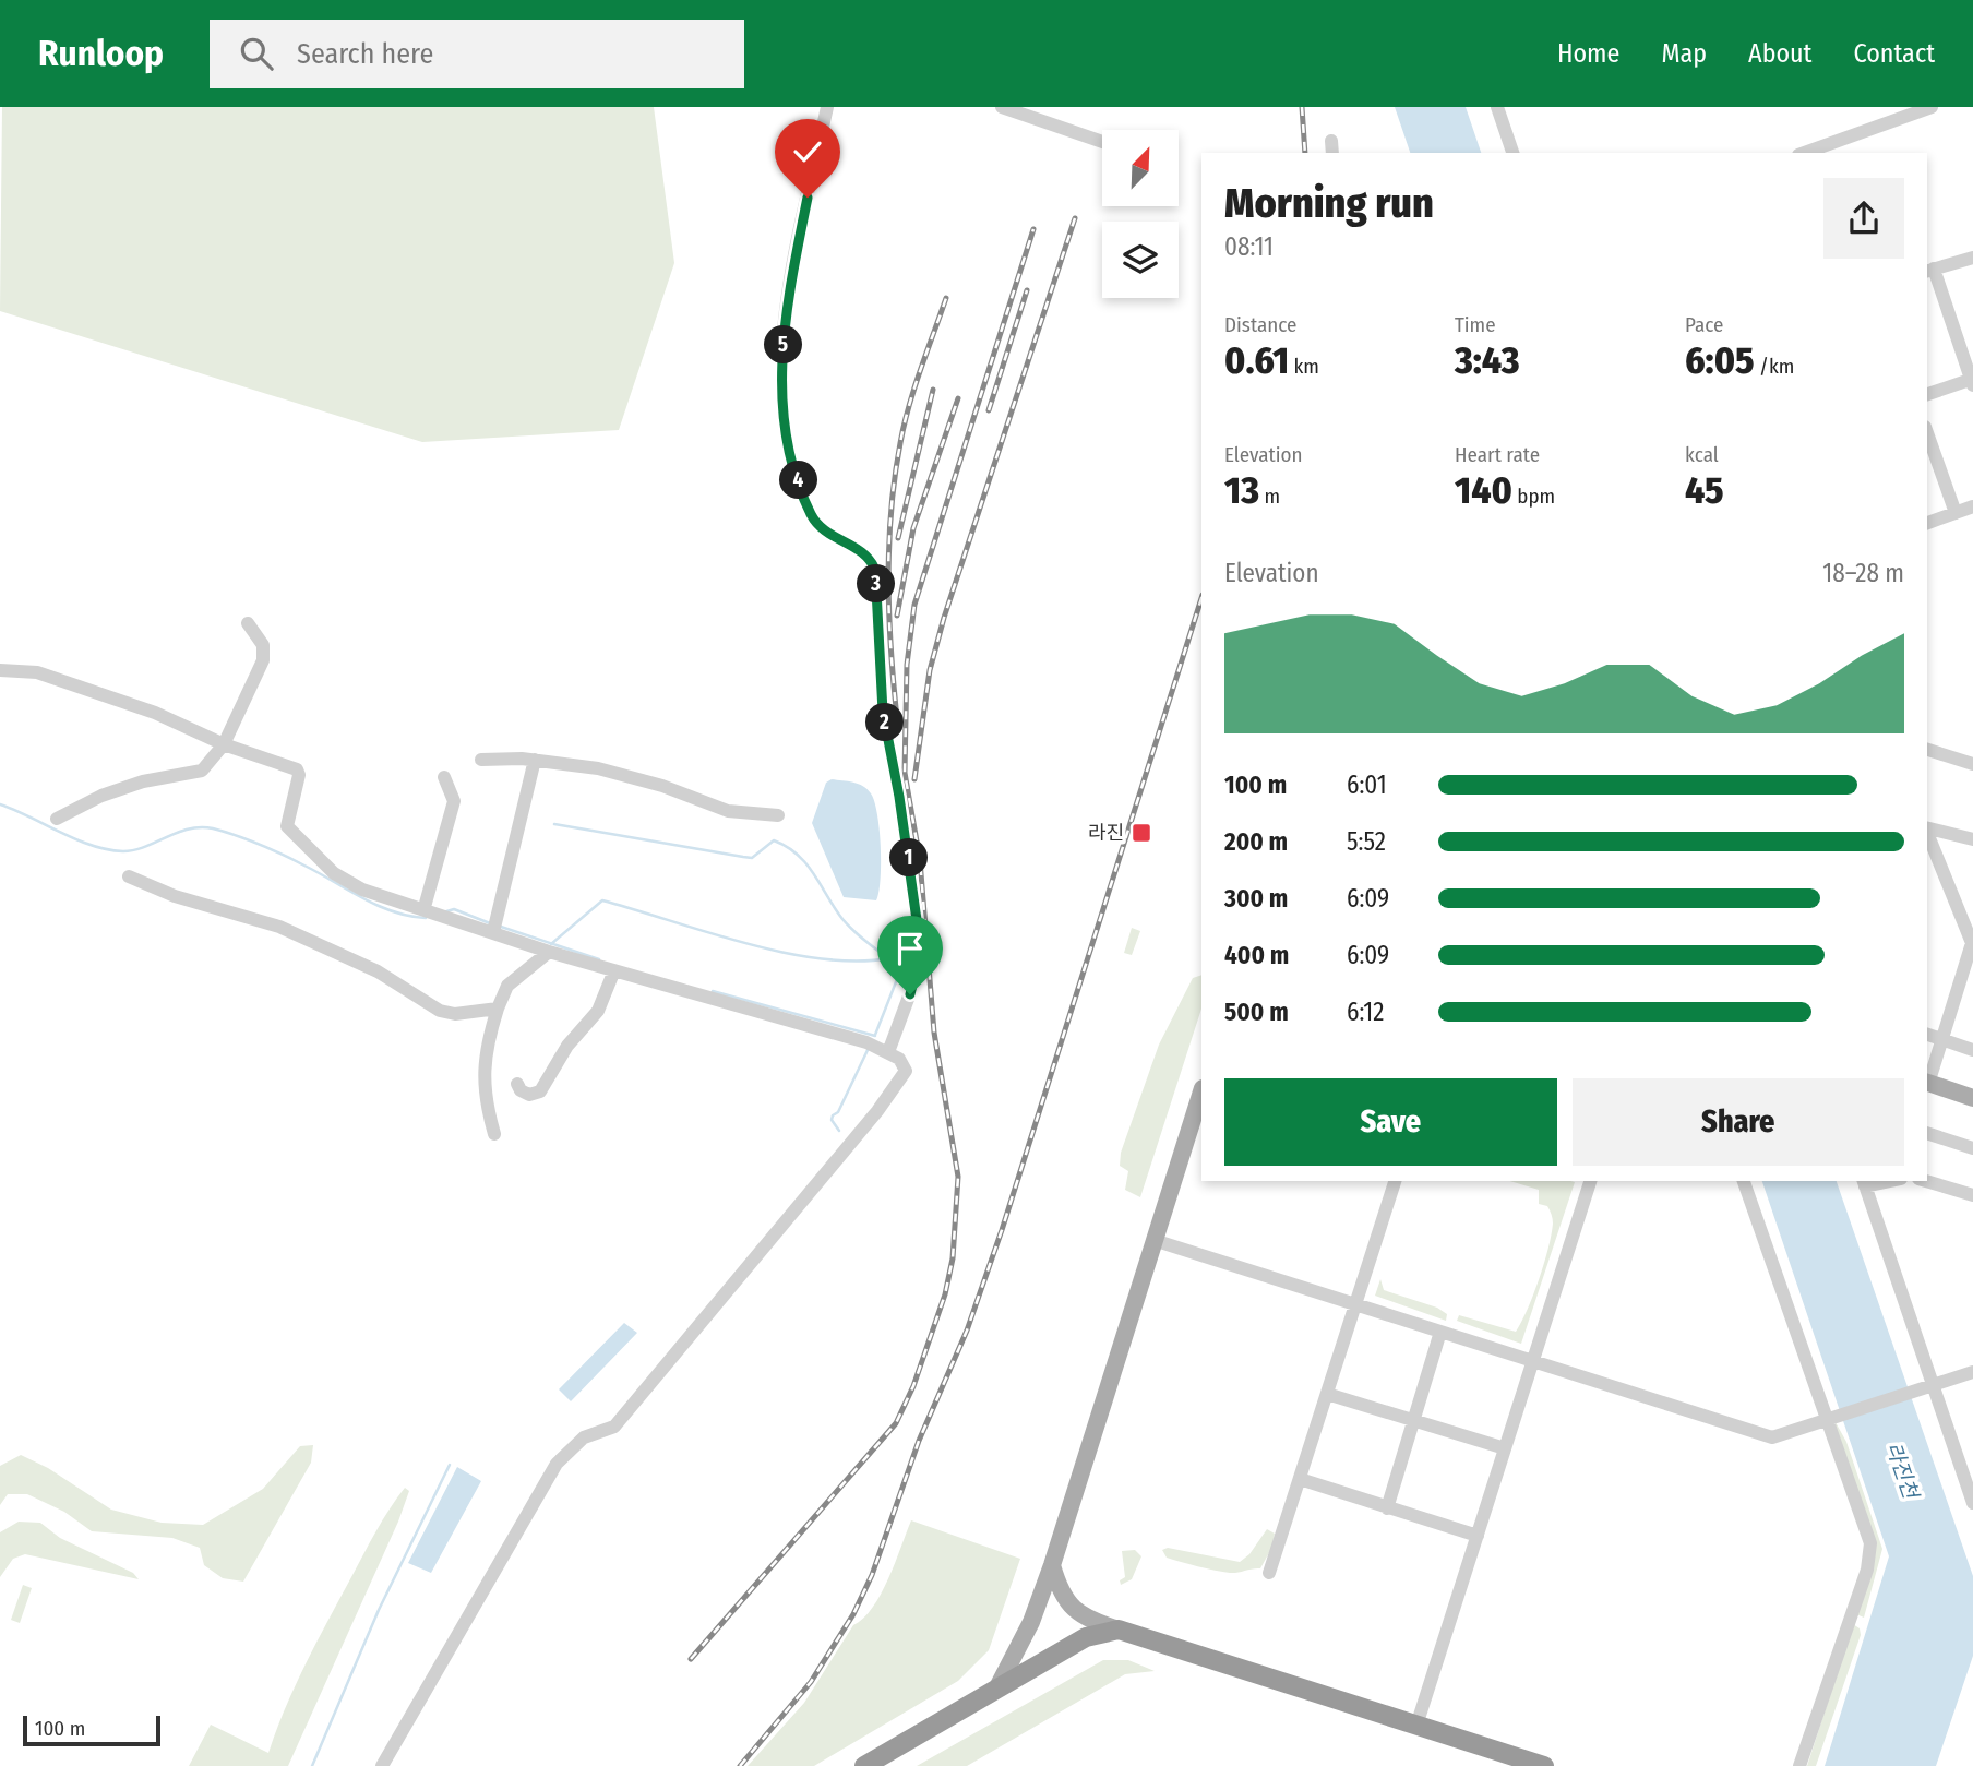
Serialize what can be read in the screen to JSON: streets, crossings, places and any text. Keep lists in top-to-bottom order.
{
  "water": ["라진천"],
  "places": {
    "transit": ["라진"]
  },
  "scale_bar": "100 m",
  "north": "top right",
  "page": {
    "header": "Runloop",
    "search": "Search here",
    "nav": [
      "Home",
      "Map",
      "About",
      "Contact"
    ],
    "heading": ["Morning run", "08:11"],
    "stats": [
      ["Distance", "0.61 km"],
      ["Time", "3:43"],
      ["Pace", "6:05 /km"],
      ["Elevation", "13 m"],
      ["Heart rate", "140 bpm"],
      ["kcal", "45"]
    ],
    "pins": [
      "5",
      "4",
      "3",
      "2",
      "1"
    ],
    "chart": ["Elevation", "18–28 m"],
    "list": [
      {
        "name": "100 m",
        "note": "6:01"
      },
      {
        "name": "200 m",
        "note": "5:52"
      },
      {
        "name": "300 m",
        "note": "6:09"
      },
      {
        "name": "400 m",
        "note": "6:09"
      },
      {
        "name": "500 m",
        "note": "6:12"
      }
    ],
    "buttons": ["Save", "Share"],
    "scale": "100 m"
  }
}
